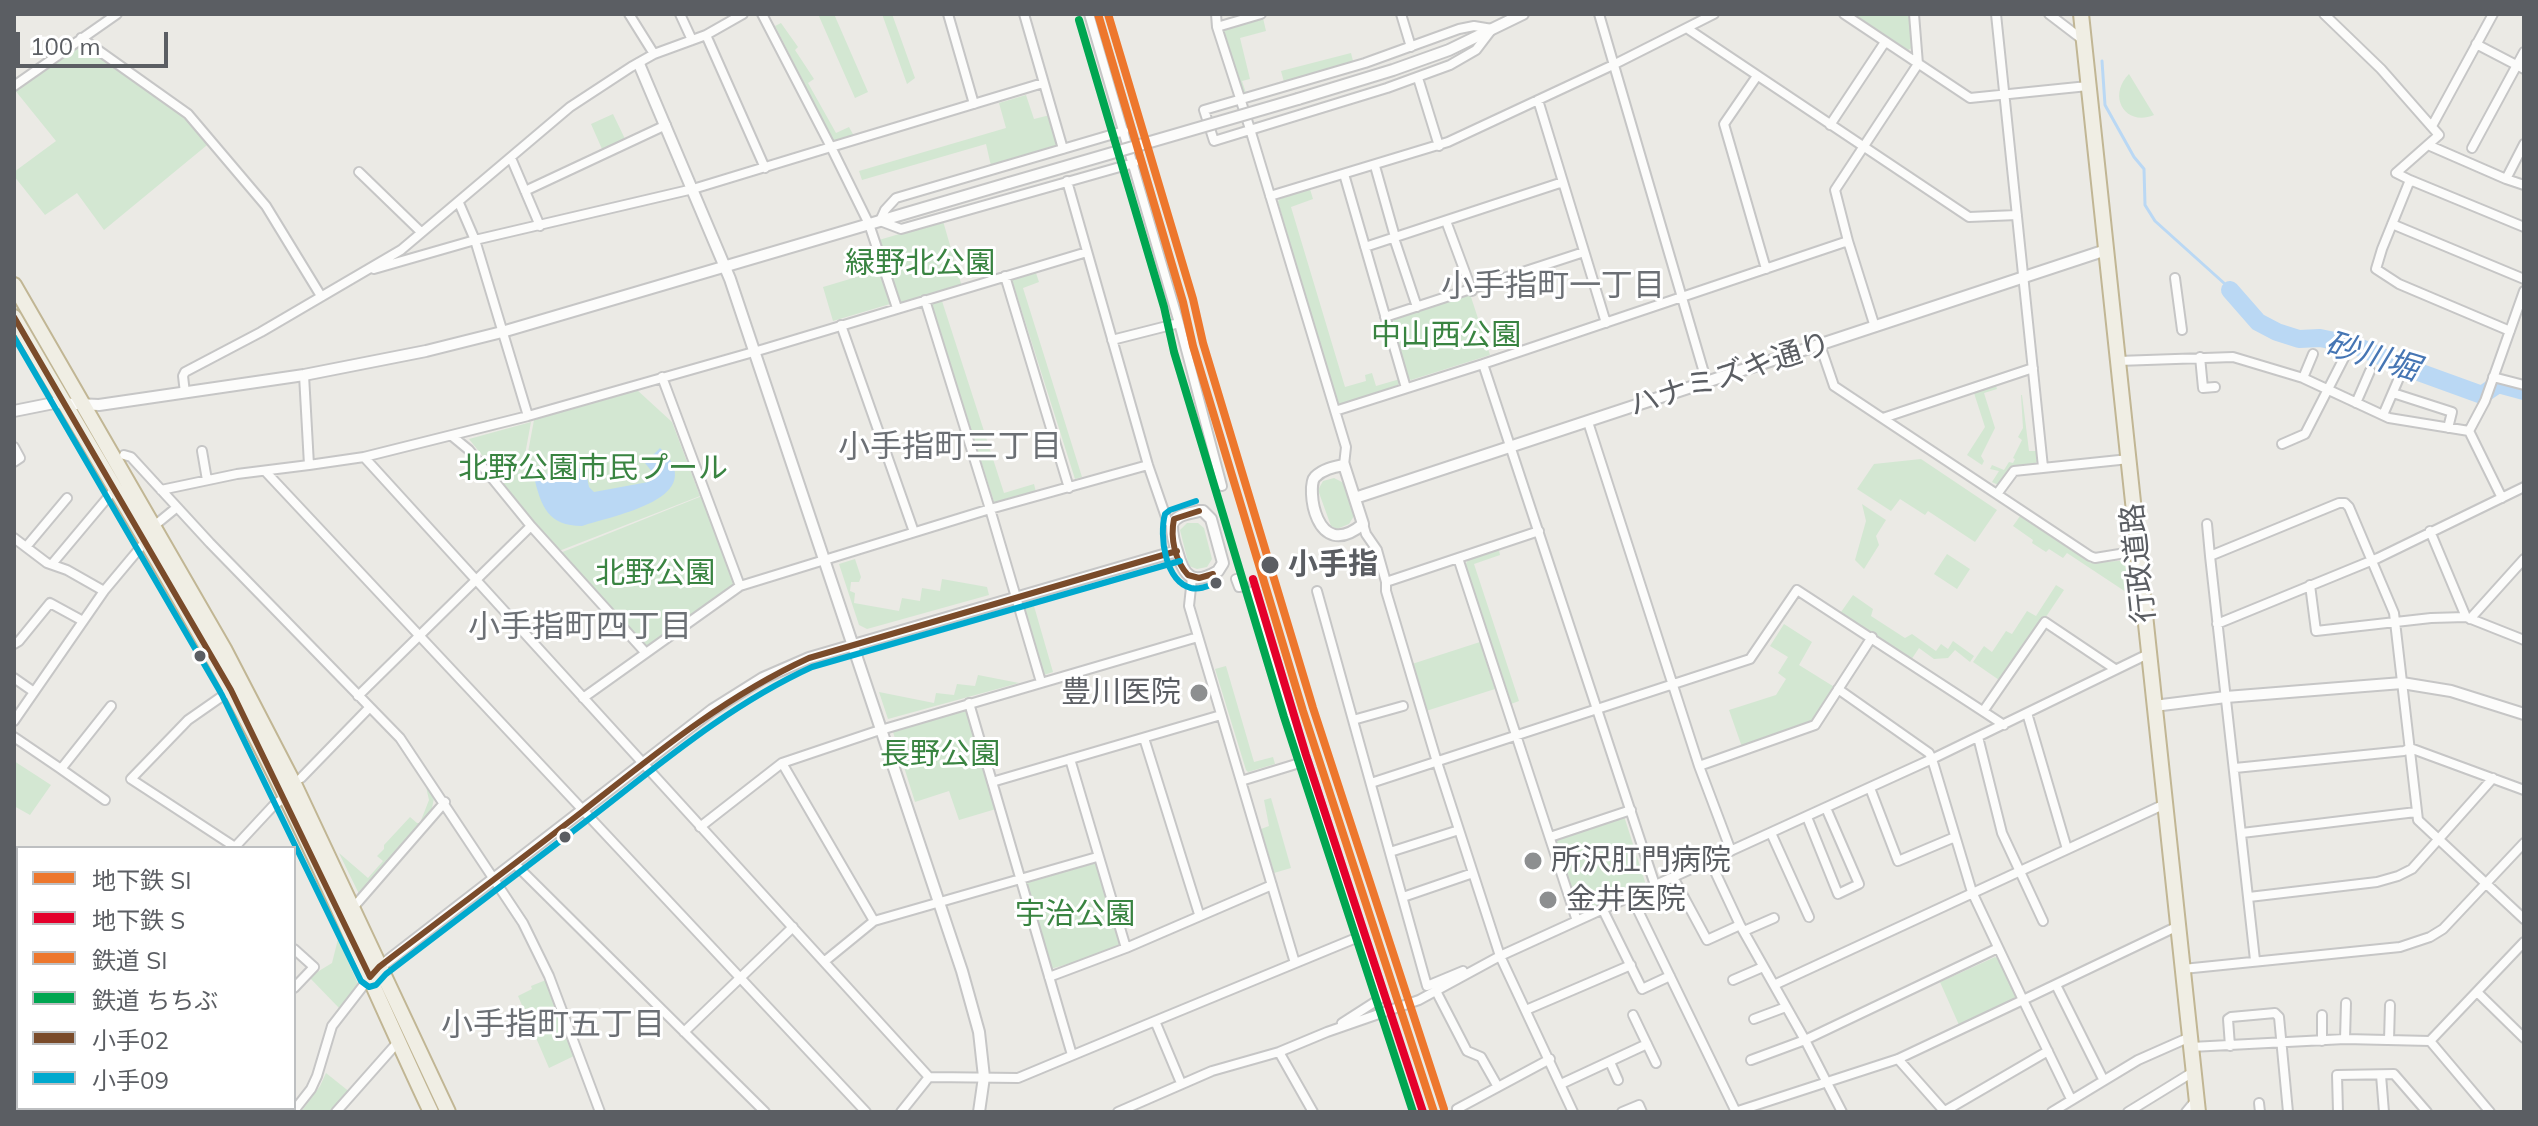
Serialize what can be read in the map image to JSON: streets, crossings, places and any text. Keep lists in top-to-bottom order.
{
  "streets": {
    "highway": ["行政道路"],
    "street": ["ハナミズキ通り"]
  },
  "crossings": [
    ["ハナミズキ通り", "行政道路"]
  ],
  "districts": [
    "小手指町一丁目",
    "小手指町三丁目",
    "小手指町四丁目",
    "小手指町五丁目"
  ],
  "water": ["砂川堀"],
  "parks": [
    "緑野北公園",
    "中山西公園",
    "北野公園市民プール",
    "北野公園",
    "長野公園",
    "宇治公園"
  ],
  "places": [
    "小手指",
    "豊川医院",
    "所沢肛門病院",
    "金井医院"
  ],
  "lines": [
    "metro line SI",
    "rail line SI",
    "rail line ちちぶ",
    "transit line 小手02",
    "transit line 小手09",
    "metro line S"
  ],
  "legend": [
    "地下鉄 SI",
    "地下鉄 S",
    "鉄道 SI",
    "鉄道 ちちぶ",
    "小手02",
    "小手09"
  ],
  "scale_bar": "100 m"
}
